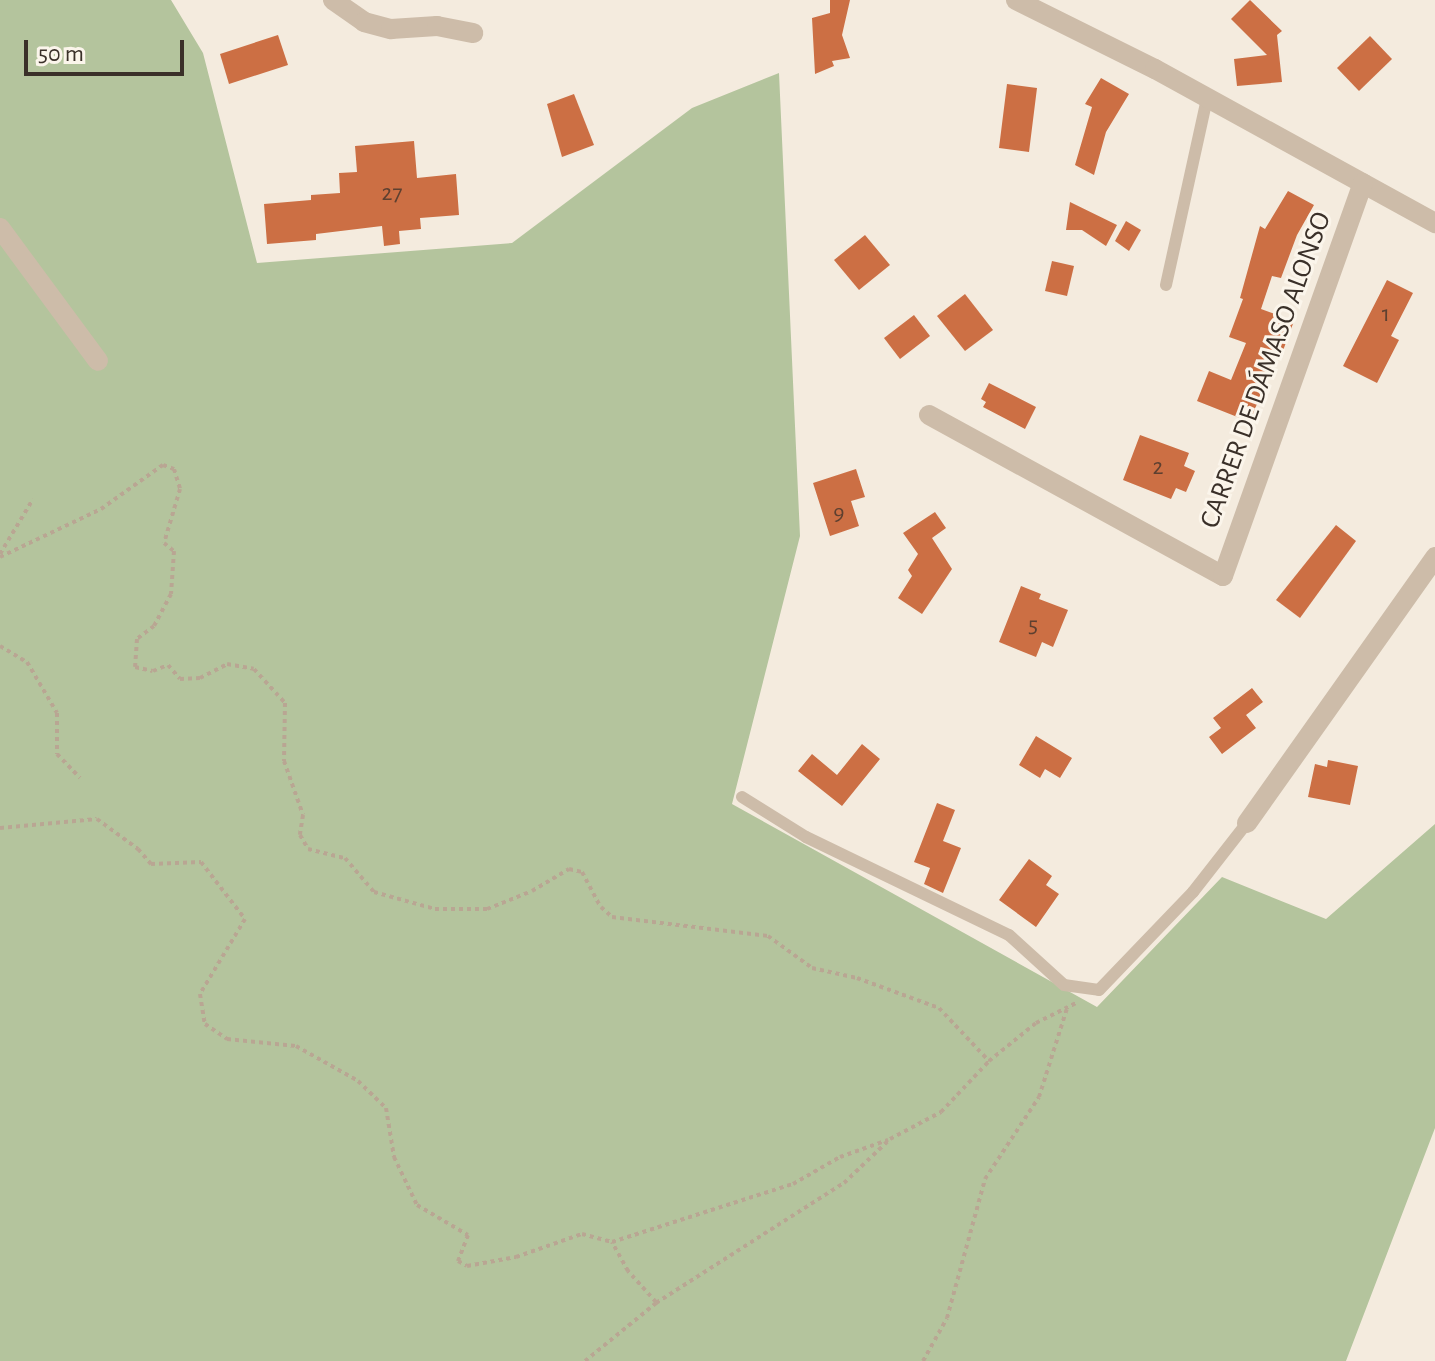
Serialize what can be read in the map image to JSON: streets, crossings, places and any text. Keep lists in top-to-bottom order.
{
  "streets": {
    "street": ["CARRER DE DÁMASO ALONSO"]
  },
  "house_numbers": [
    "27",
    "1",
    "2",
    "9",
    "5"
  ],
  "scale_bar": "50 m"
}
